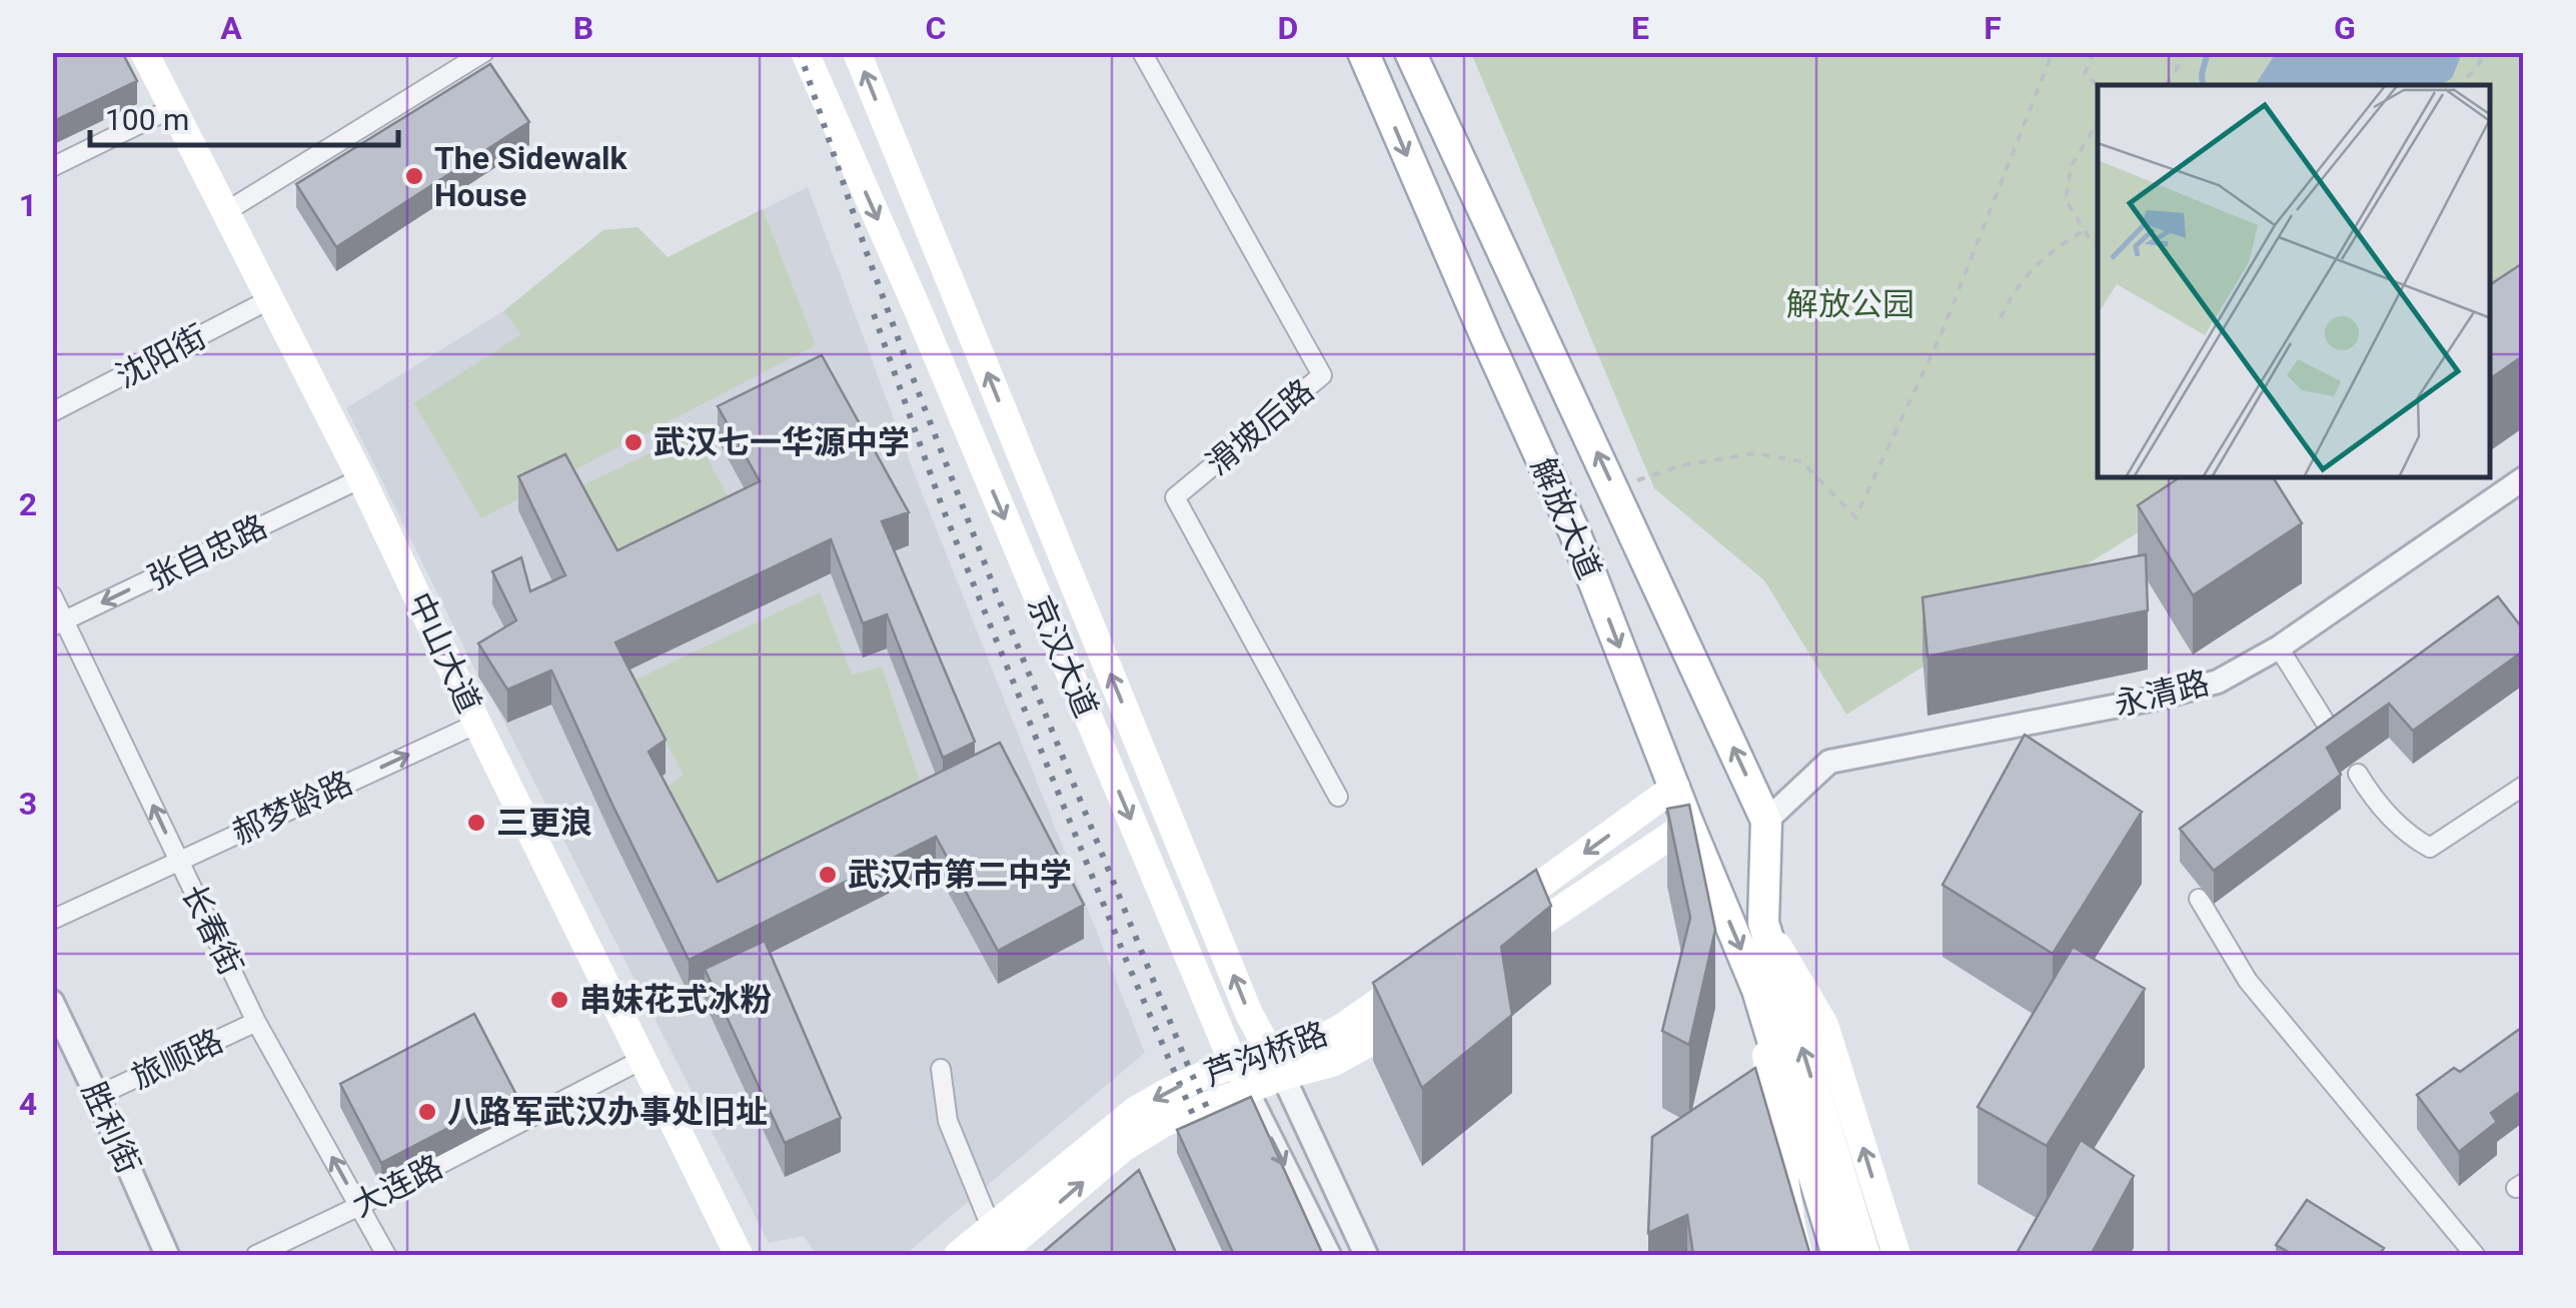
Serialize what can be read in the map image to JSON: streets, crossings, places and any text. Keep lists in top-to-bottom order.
{
  "streets": {
    "main road": [
      "解放大道",
      "中山大道",
      "京汉大道",
      "芦沟桥路"
    ],
    "street": [
      "沈阳街",
      "滑坡后路",
      "张自忠路",
      "永清路",
      "郝梦龄路",
      "长春街",
      "旅顺路",
      "胜利街",
      "大连路"
    ]
  },
  "crossings": [
    ["沈阳街", "中山大道"],
    ["解放大道", "永清路"],
    ["张自忠路", "中山大道"],
    ["张自忠路", "长春街"],
    ["中山大道", "郝梦龄路"],
    ["中山大道", "大连路"],
    ["京汉大道", "芦沟桥路"],
    ["郝梦龄路", "长春街"],
    ["长春街", "旅顺路"],
    ["长春街", "大连路"],
    ["旅顺路", "胜利街"]
  ],
  "one_way": ["张自忠路", "郝梦龄路", "长春街"],
  "parks": ["解放公园"],
  "places": [
    "The Sidewalk House",
    "武汉七一华源中学",
    "三更浪",
    "武汉市第二中学",
    "串妹花式冰粉",
    "八路军武汉办事处旧址"
  ],
  "scale_bar": "100 m",
  "grid": {
    "columns": [
      "A",
      "B",
      "C",
      "D",
      "E",
      "F",
      "G"
    ],
    "rows": [
      "1",
      "2",
      "3",
      "4"
    ]
  }
}
